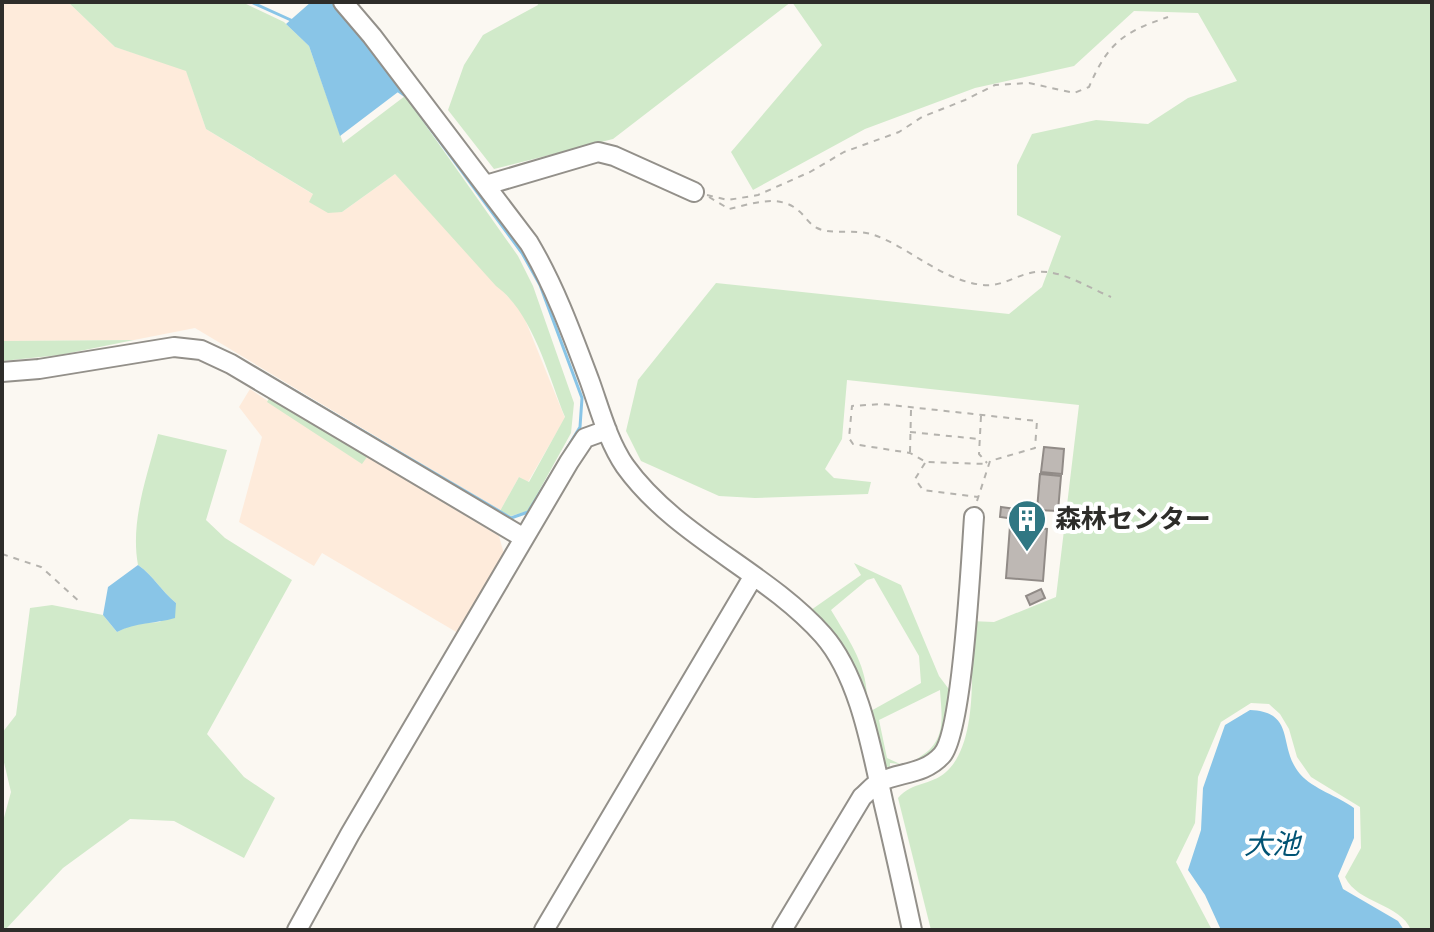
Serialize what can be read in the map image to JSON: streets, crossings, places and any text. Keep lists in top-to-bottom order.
{
  "water": ["大池"],
  "places": {
    "building": ["森林センター"]
  }
}
